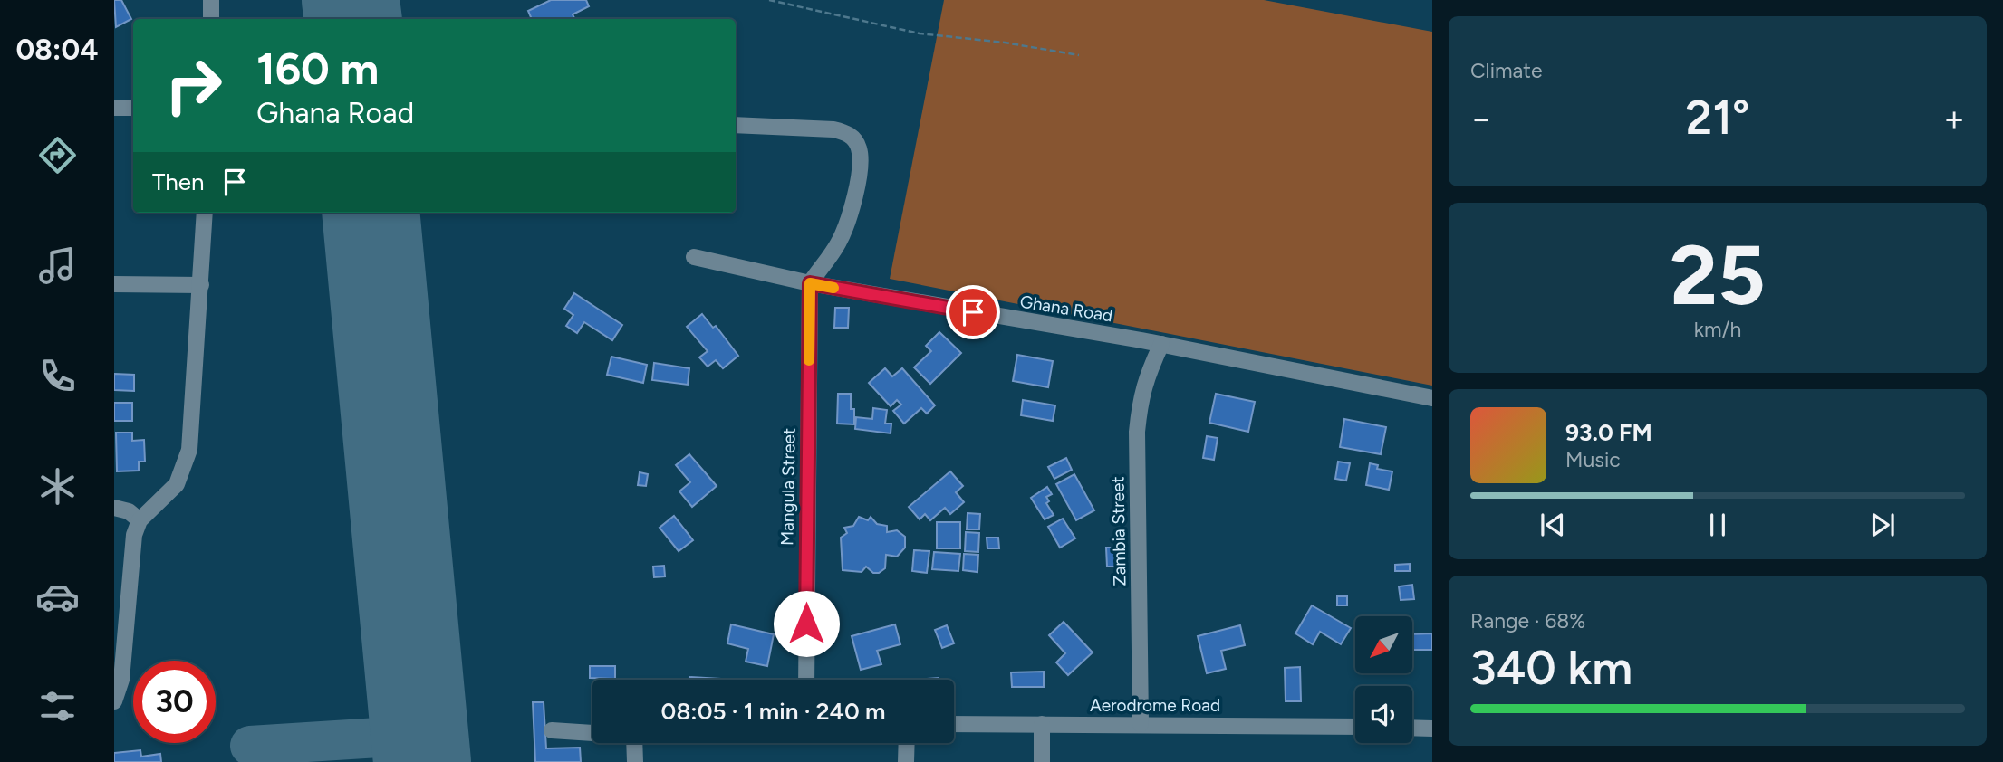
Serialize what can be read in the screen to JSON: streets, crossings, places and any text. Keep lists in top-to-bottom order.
{
  "streets": {
    "street": [
      "Ghana Road",
      "Mangula Street",
      "Zambia Street",
      "Aerodrome Road"
    ]
  },
  "crossings": [
    ["Ghana Road", "Mangula Street"],
    ["Ghana Road", "Zambia Street"],
    ["Zambia Street", "Aerodrome Road"]
  ],
  "north": "bottom left",
  "page": {
    "tabs": "08:04",
    "tile": [
      "Climate",
      ["25", "km/h"],
      ["Range · 68%", "340 km"]
    ],
    "turn": ["160 m", "Ghana Road"],
    "heat": ["−", "21°", "+"],
    "then": "Then",
    "song": ["93.0 FM", "Music"],
    "limit": "30",
    "trip": "08:05 · 1 min · 240 m"
  }
}
